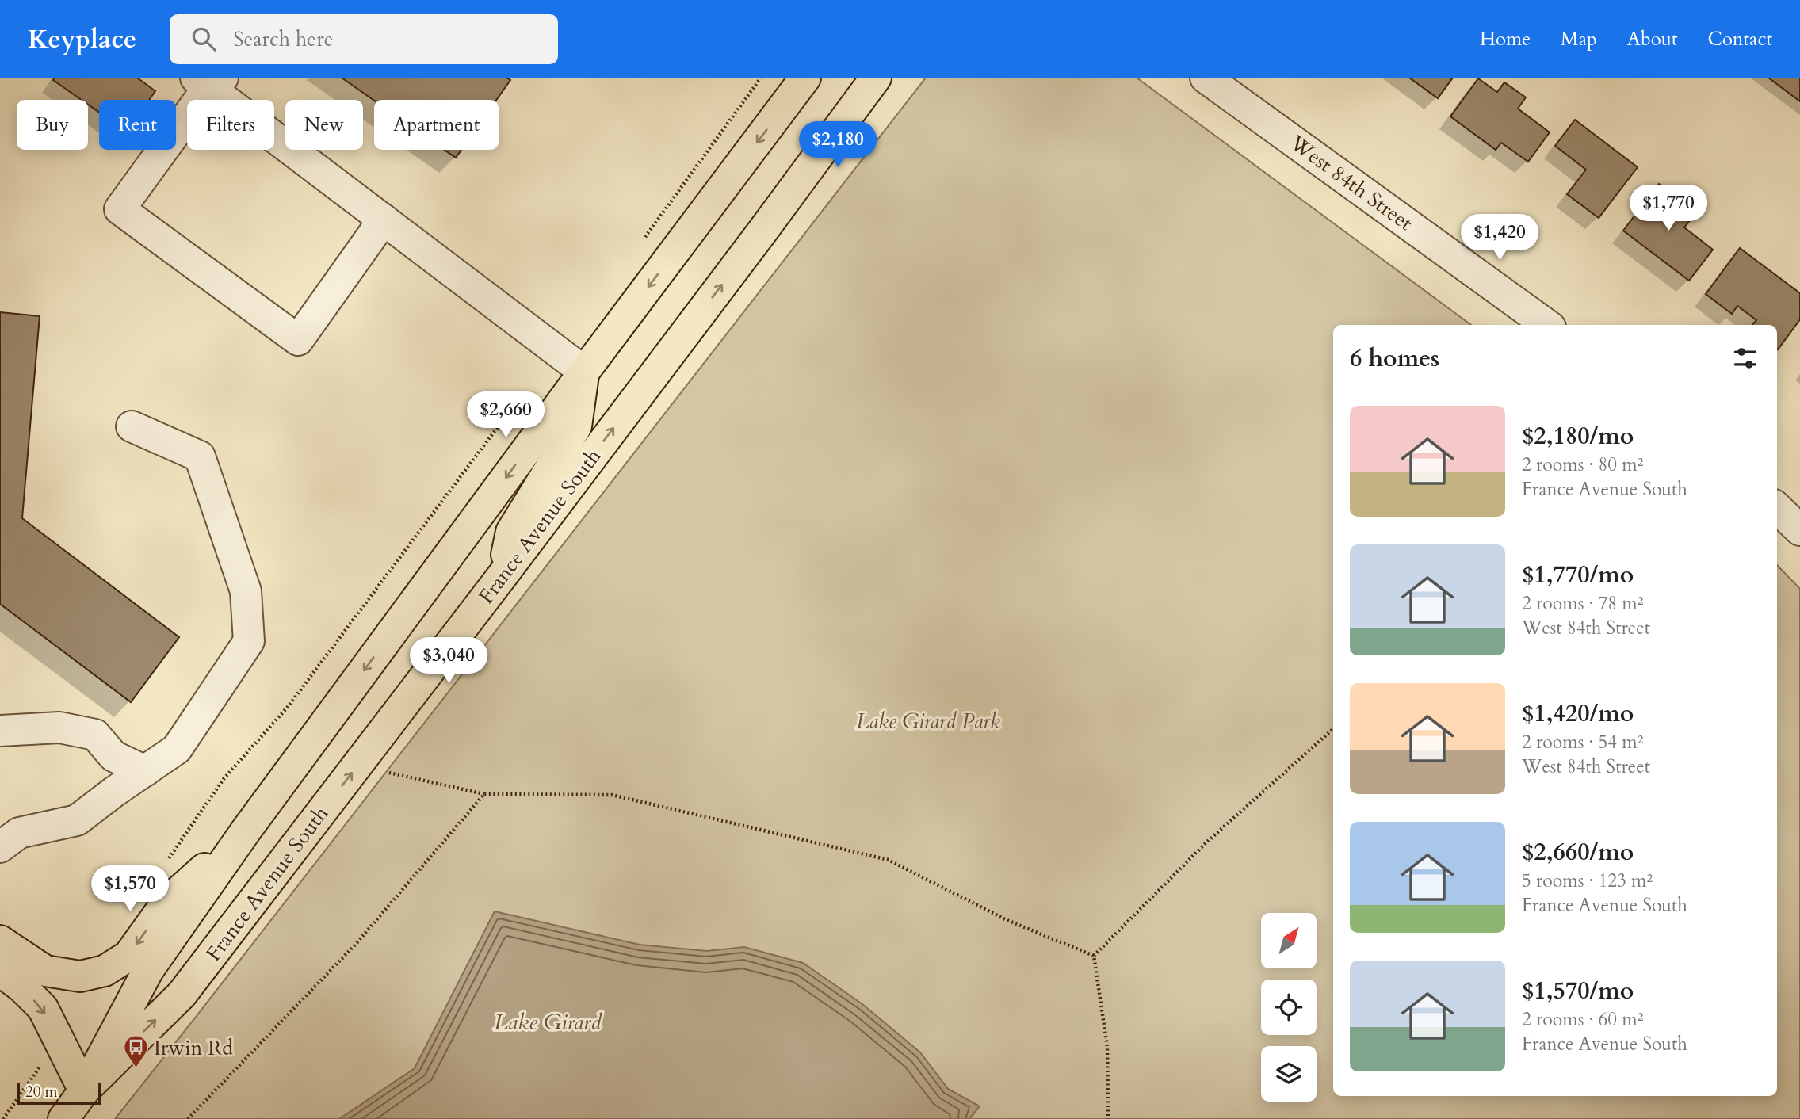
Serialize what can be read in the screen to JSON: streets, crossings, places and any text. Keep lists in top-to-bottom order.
{
  "streets": {
    "main road": ["France Avenue South"],
    "street": ["West 84th Street"]
  },
  "water": ["Lake Girard"],
  "parks": ["Lake Girard Park"],
  "places": {
    "bus stop": ["Irwin Rd"]
  },
  "scale_bar": "20 m",
  "north": "top right",
  "page": {
    "header": "Keyplace",
    "search": "Search here",
    "nav": [
      "Home",
      "Map",
      "About",
      "Contact"
    ],
    "chip": [
      "Buy",
      "Rent",
      "Filters",
      "New",
      "Apartment"
    ],
    "price": [
      "$2,180",
      "$1,770",
      "$1,420",
      "$2,660",
      "$3,040",
      "$1,570"
    ],
    "heading": "6 homes",
    "list": [
      {
        "name": "$2,180/mo",
        "note": "2 rooms · 80 m² · France Avenue South"
      },
      {
        "name": "$1,770/mo",
        "note": "2 rooms · 78 m² · West 84th Street"
      },
      {
        "name": "$1,420/mo",
        "note": "2 rooms · 54 m² · West 84th Street"
      },
      {
        "name": "$2,660/mo",
        "note": "5 rooms · 123 m² · France Avenue South"
      },
      {
        "name": "$1,570/mo",
        "note": "2 rooms · 60 m² · France Avenue South"
      }
    ],
    "scale": "20 m"
  }
}
